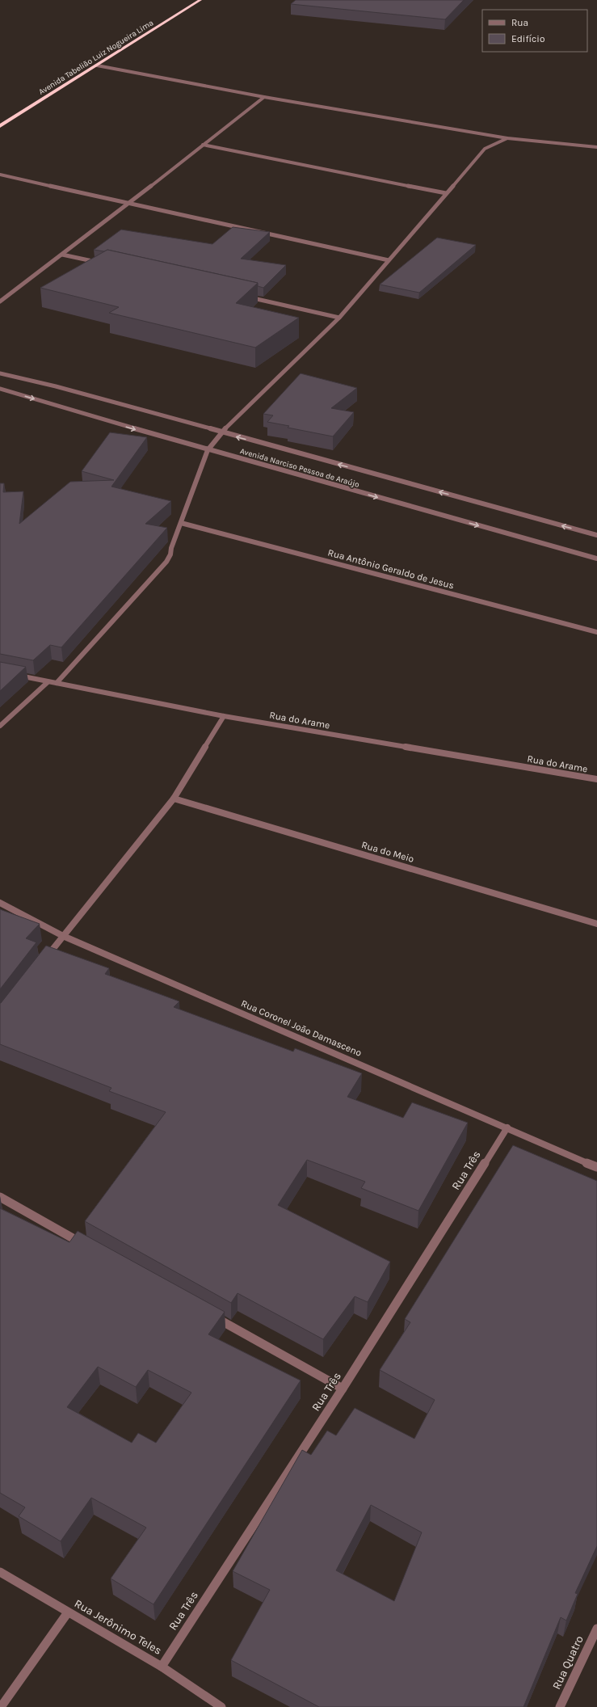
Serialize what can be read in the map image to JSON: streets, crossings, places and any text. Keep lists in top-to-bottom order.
{
  "streets": {
    "highway": ["Avenida Tabelião Luiz Nogueira Lima"],
    "street": [
      "Avenida Narciso Pessoa de Araújo",
      "Rua Antônio Geraldo de Jesus",
      "Rua do Arame",
      "Rua do Meio",
      "Rua Coronel João Damasceno",
      "Rua Três",
      "Rua Jerônimo Teles",
      "Rua Quatro"
    ]
  },
  "crossings": [
    ["Rua Coronel João Damasceno", "Rua Três"],
    ["Rua Três", "Rua Jerônimo Teles"]
  ],
  "legend": ["Rua", "Edifício"]
}
